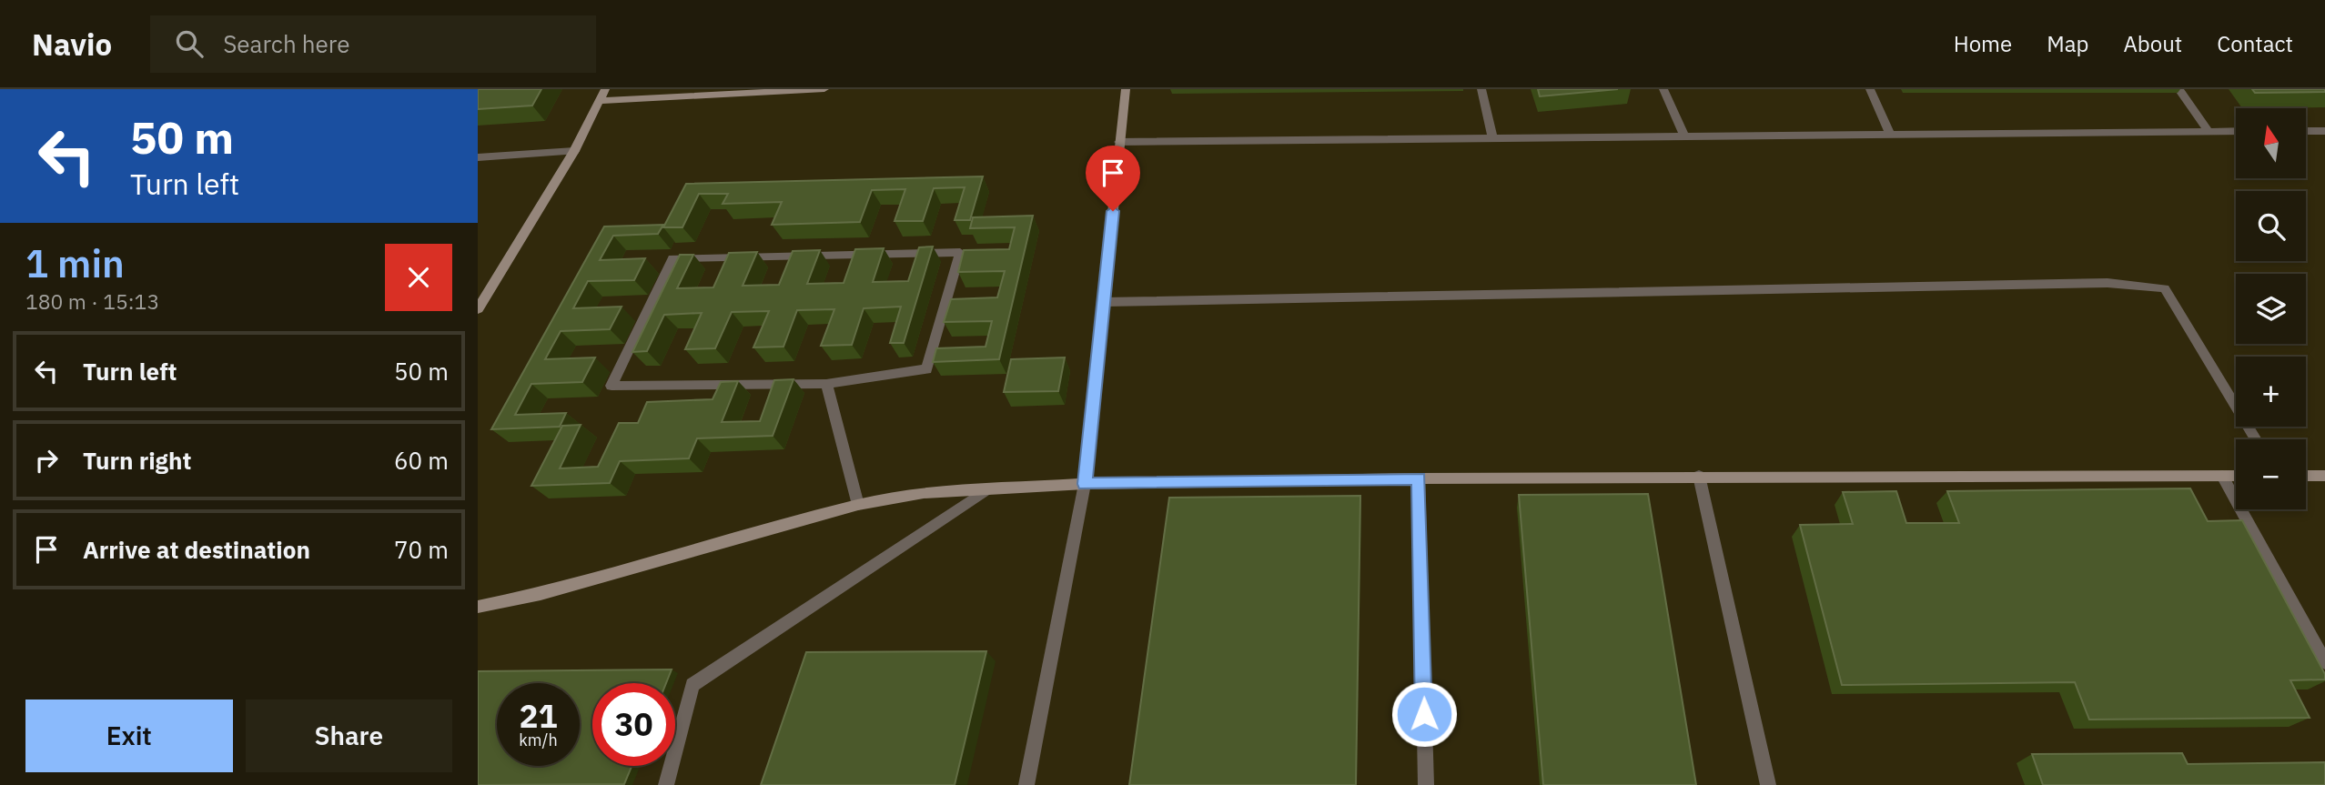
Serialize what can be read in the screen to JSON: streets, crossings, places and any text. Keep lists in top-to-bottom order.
{
  "north": "top",
  "page": {
    "header": "Navio",
    "search": "Search here",
    "nav": [
      "Home",
      "Map",
      "About",
      "Contact"
    ],
    "turn": ["50 m", "Turn left"],
    "map_buttons": ["+", "−"],
    "heading": ["1 min", "180 m · 15:13"],
    "list": [
      {
        "name": "Turn left",
        "value": "50 m"
      },
      {
        "name": "Turn right",
        "value": "60 m"
      },
      {
        "name": "Arrive at destination",
        "value": "70 m"
      }
    ],
    "speed": "21 km/h",
    "limit": "30",
    "buttons": ["Exit", "Share"]
  }
}
